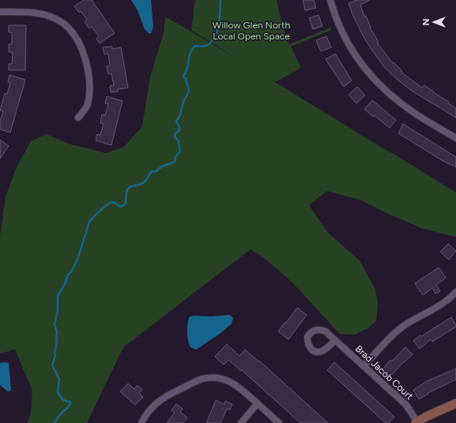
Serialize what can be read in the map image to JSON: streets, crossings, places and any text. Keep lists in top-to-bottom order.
{
  "streets": {
    "street": ["Brad Jacob Court"]
  },
  "parks": ["Willow Glen North Local Open Space"],
  "north": "left"
}
